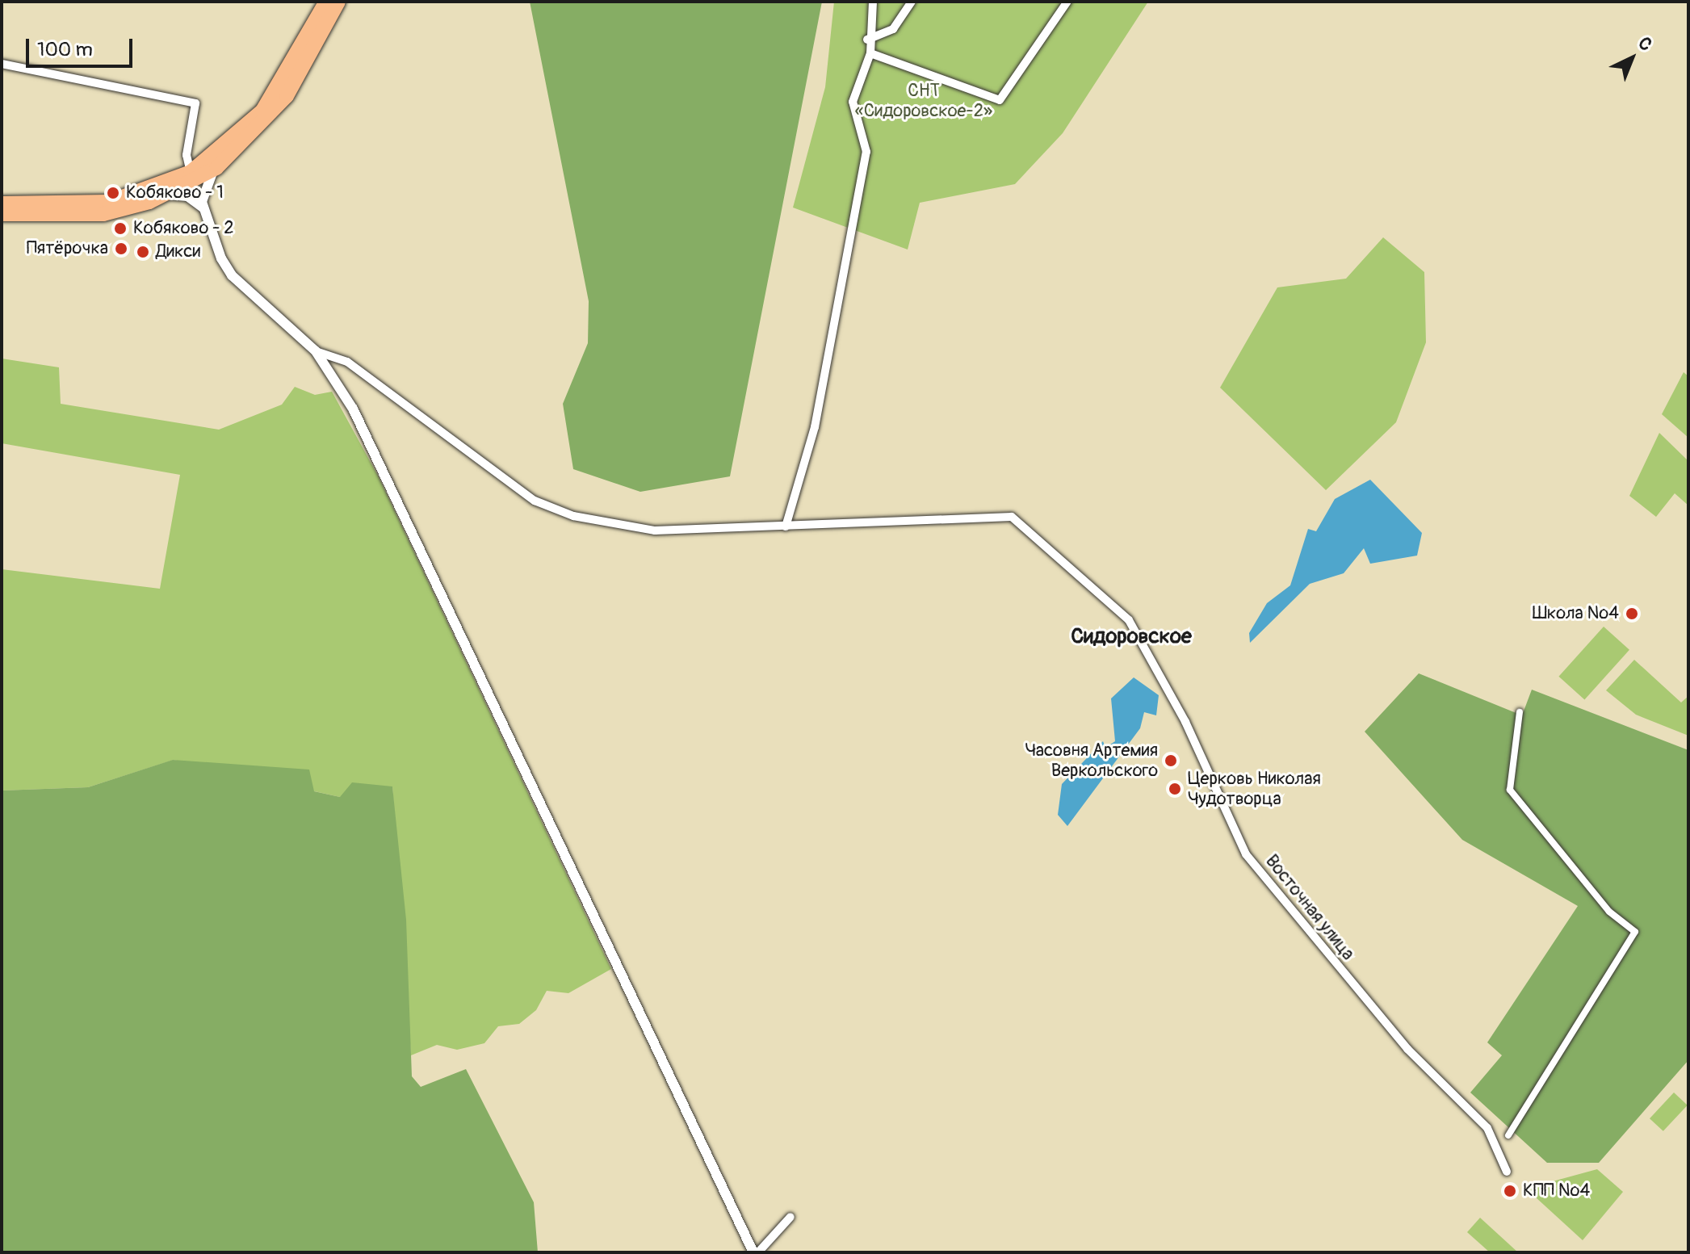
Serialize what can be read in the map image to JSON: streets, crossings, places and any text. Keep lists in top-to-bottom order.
{
  "streets": {
    "street": ["Восточная улица"]
  },
  "districts": ["Сидоровское"],
  "parks": ["СНТ «Сидоровское-2»"],
  "places": [
    "Кобяково - 1",
    "Кобяково - 2",
    "Пятёрочка",
    "Дикси",
    "Школа №4",
    "Часовня Артемия Веркольского",
    "Церковь Николая Чудотворца",
    "КПП №4"
  ],
  "scale_bar": "100 m",
  "north": "top right"
}
